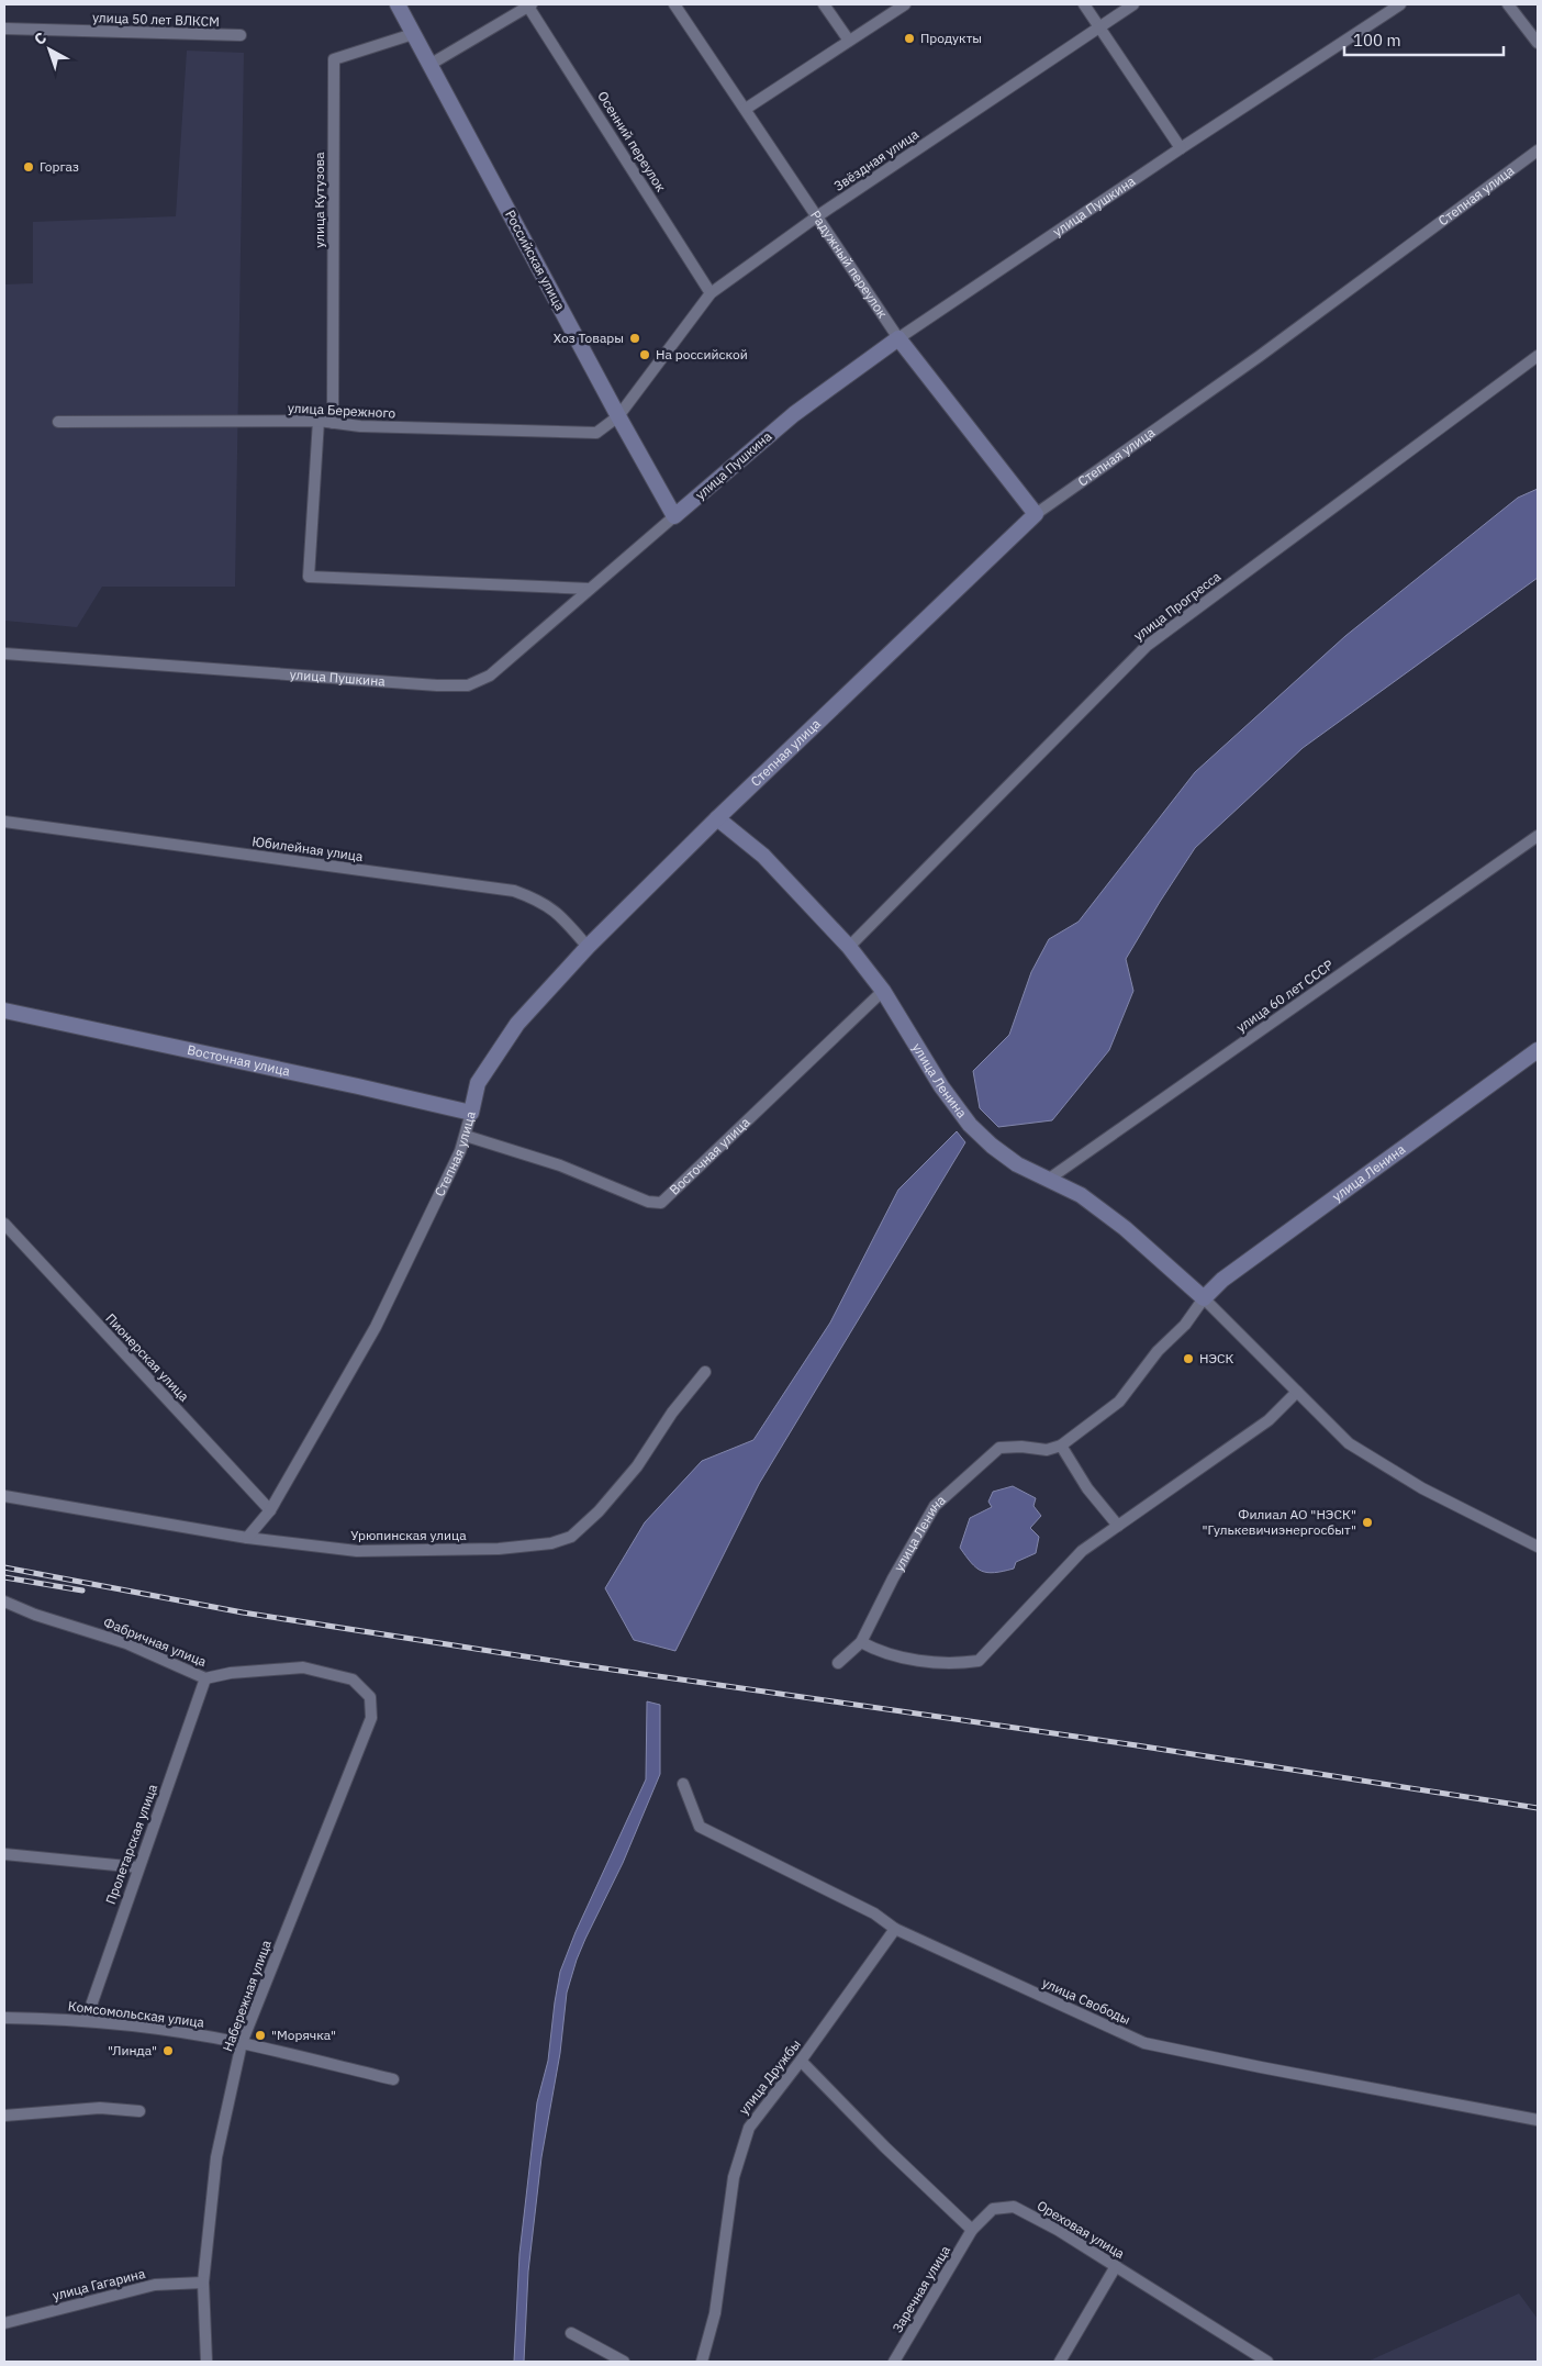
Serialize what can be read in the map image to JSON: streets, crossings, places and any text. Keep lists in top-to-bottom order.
{
  "streets": {
    "street": [
      "улица 50 лет ВЛКСМ",
      "Осенний переулок",
      "Звёздная улица",
      "Степная улица",
      "улица Кутузова",
      "улица Пушкина",
      "Российская улица",
      "Радужный переулок",
      "улица Бережного",
      "улица Прогресса",
      "Юбилейная улица",
      "улица 60 лет СССР",
      "Восточная улица",
      "улица Ленина",
      "Пионерская улица",
      "Урюпинская улица",
      "Фабричная улица",
      "Пролетарская улица",
      "Набережная улица",
      "улица Свободы",
      "Комсомольская улица",
      "улица Дружбы",
      "Ореховая улица",
      "улица Гагарина",
      "Заречная улица"
    ]
  },
  "crossings": [
    ["Осенний переулок", "Звёздная улица"],
    ["Звёздная улица", "Российская улица"],
    ["Звёздная улица", "Радужный переулок"],
    ["Звёздная улица", "улица Бережного"],
    ["Степная улица", "Радужный переулок"],
    ["Степная улица", "Юбилейная улица"],
    ["Степная улица", "Восточная улица"],
    ["Степная улица", "улица Ленина"],
    ["Степная улица", "Пионерская улица"],
    ["Степная улица", "Урюпинская улица"],
    ["улица Кутузова", "Российская улица"],
    ["улица Кутузова", "улица Бережного"],
    ["улица Пушкина", "Российская улица"],
    ["улица Пушкина", "Радужный переулок"],
    ["Российская улица", "улица Бережного"],
    ["улица Прогресса", "улица Ленина"],
    ["улица 60 лет СССР", "улица Ленина"],
    ["Восточная улица", "улица Ленина"],
    ["Фабричная улица", "Пролетарская улица"],
    ["Фабричная улица", "Набережная улица"],
    ["Пролетарская улица", "Комсомольская улица"],
    ["Набережная улица", "Комсомольская улица"],
    ["Набережная улица", "улица Гагарина"],
    ["улица Свободы", "улица Дружбы"],
    ["Ореховая улица", "Заречная улица"]
  ],
  "places": [
    "Продукты",
    "Горгаз",
    "Хоз Товары",
    "На российской",
    "НЭСК",
    "Филиал АО \"НЭСК\" \"Гулькевичиэнергосбыт\"",
    "\"Морячка\"",
    "\"Линда\""
  ],
  "scale_bar": "100 m",
  "north": "top left"
}
